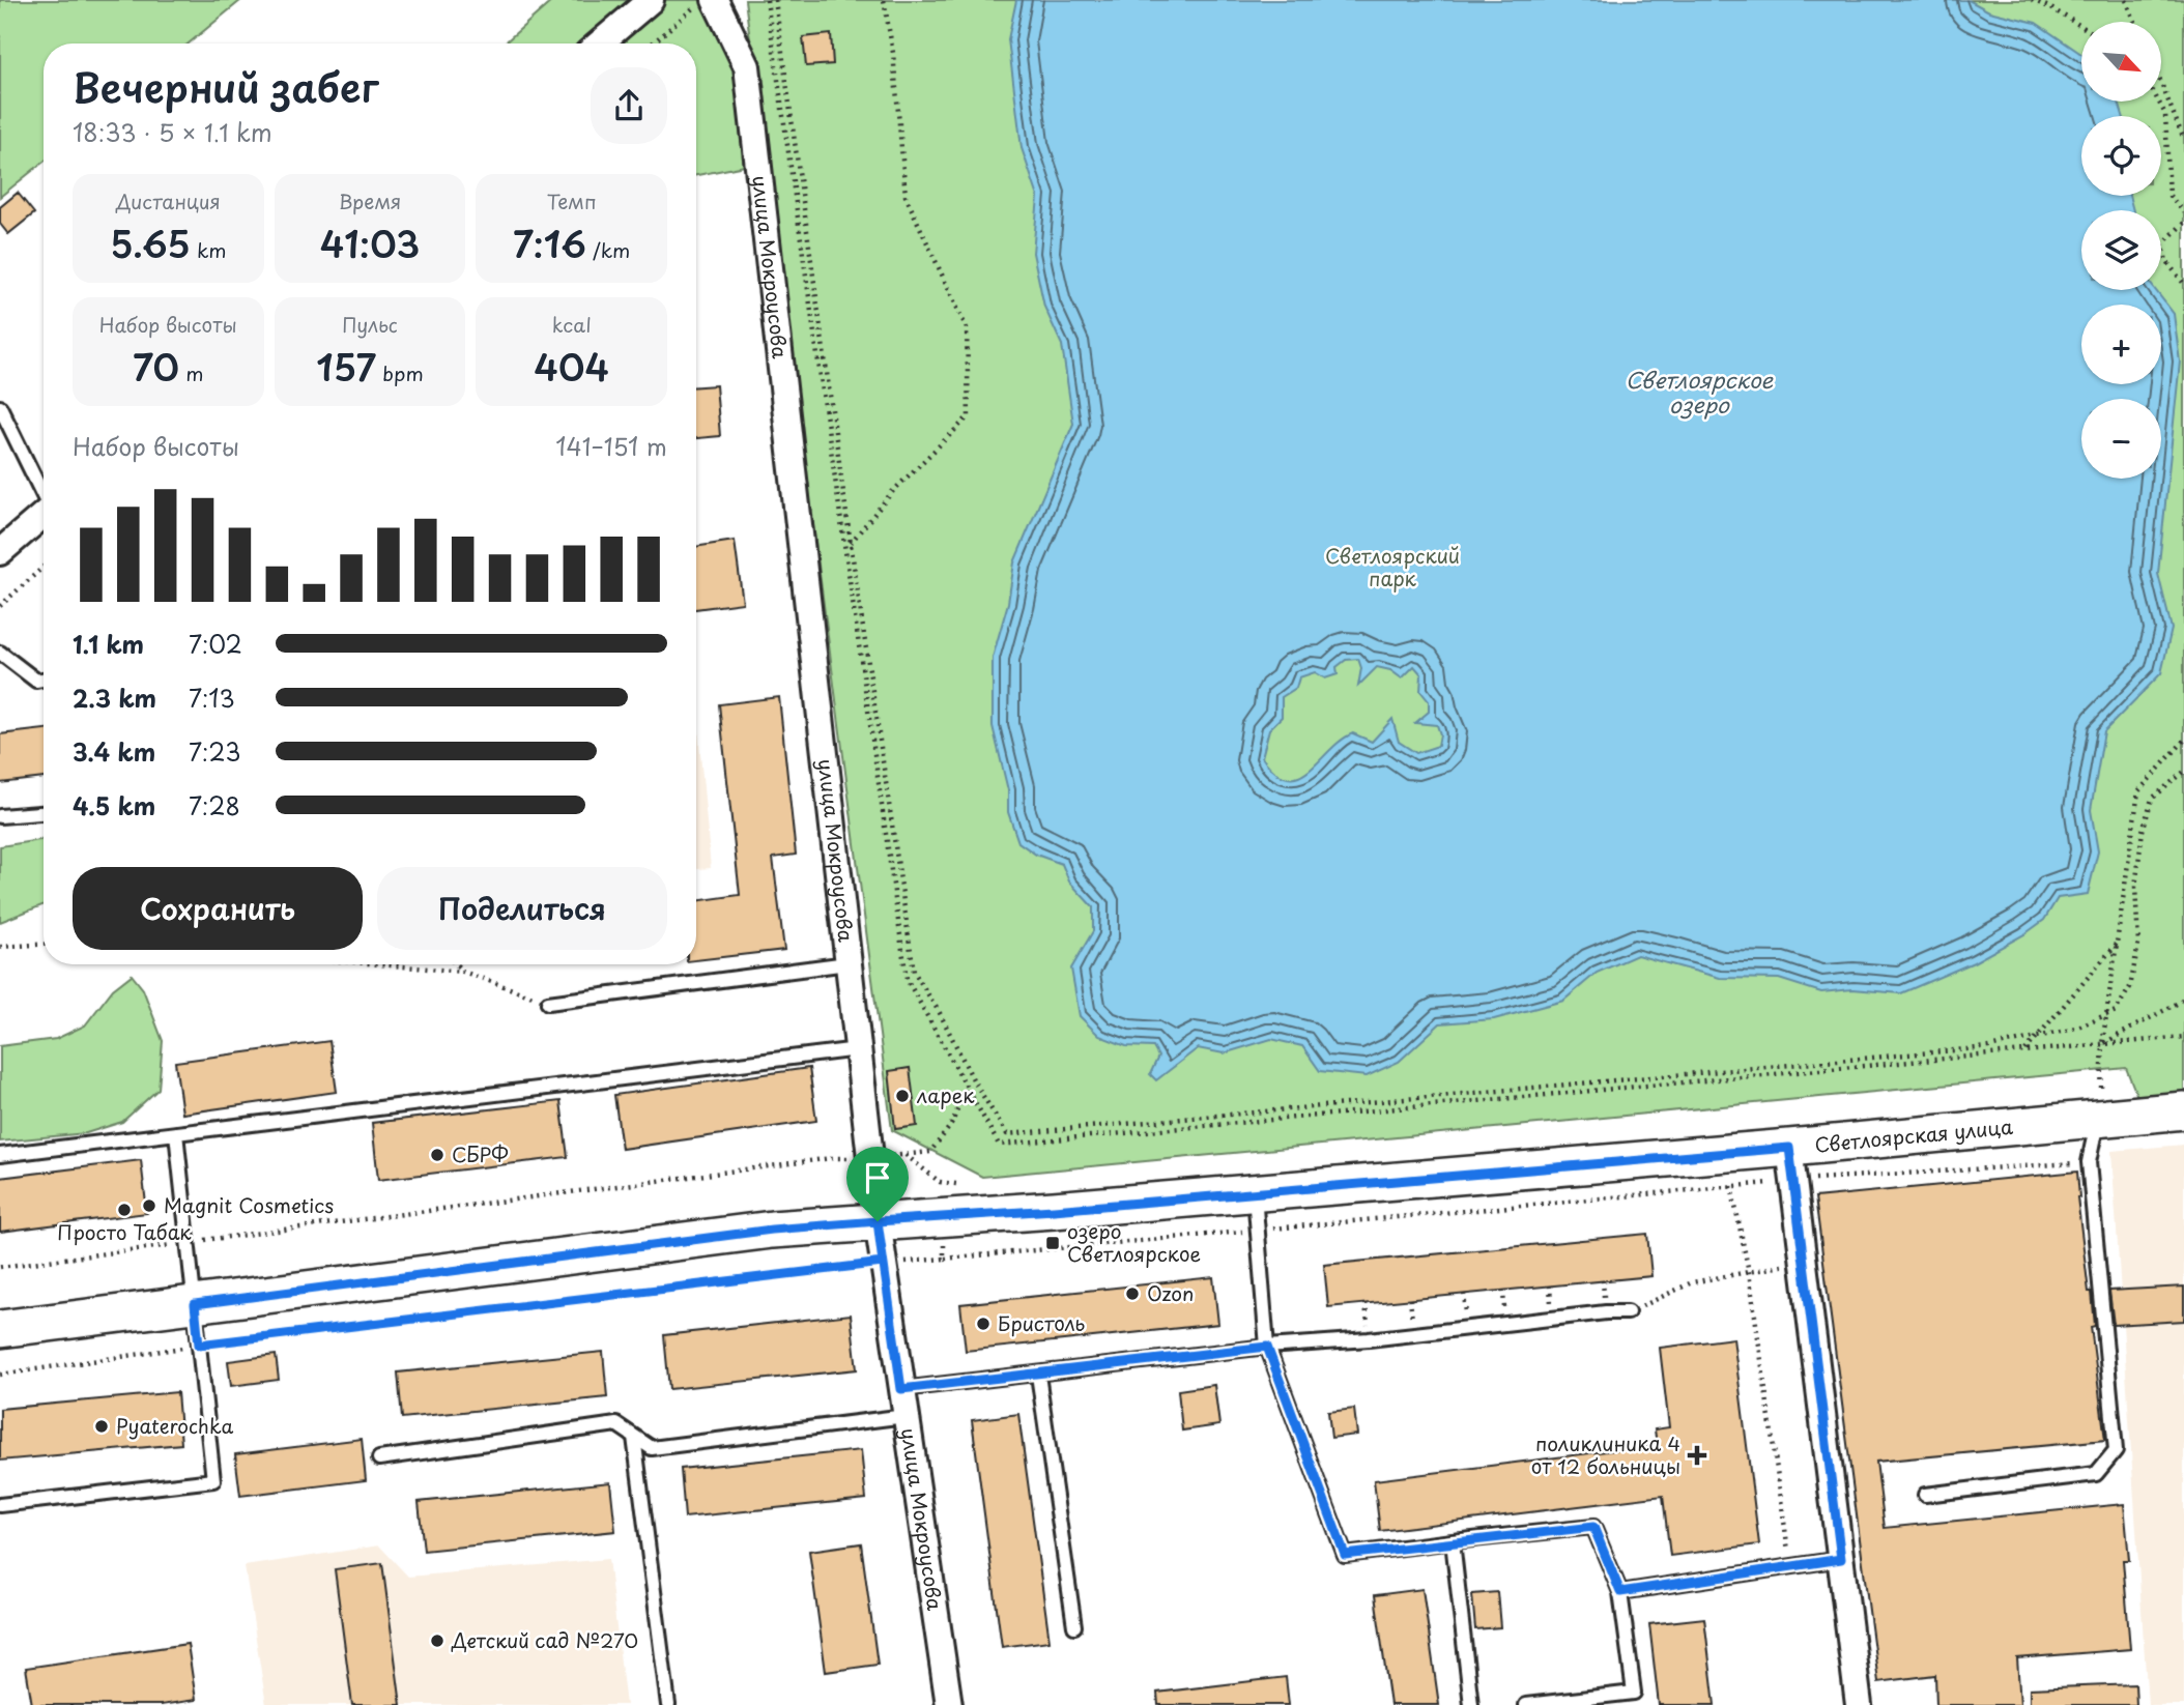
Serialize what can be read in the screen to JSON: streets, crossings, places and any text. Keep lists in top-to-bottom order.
{
  "streets": {
    "main road": ["Светлоярская улица"],
    "street": ["улица Мокроусова"]
  },
  "crossings": [
    ["улица Мокроусова", "Светлоярская улица"]
  ],
  "water": ["Светлоярское озеро"],
  "parks": ["Светлоярский парк"],
  "places": {
    "other": [
      "ларек",
      "СБРФ",
      "Magnit Cosmetics",
      "Просто Табак",
      "Ozon",
      "Бристоль",
      "Pyaterochka",
      "Детский сад №270"
    ],
    "transit": ["озеро Светлоярское"],
    "health": ["поликлиника 4 от 12 больницы"]
  },
  "north": "bottom right",
  "page": {
    "map_buttons": ["+", "−"],
    "heading": ["Вечерний забег", "18:33 · 5 × 1.1 km"],
    "stats": [
      ["Дистанция", "5.65 km"],
      ["Время", "41:03"],
      ["Темп", "7:16 /km"],
      ["Набор высоты", "70 m"],
      ["Пульс", "157 bpm"],
      ["kcal", "404"]
    ],
    "chart": ["Набор высоты", "141–151 m"],
    "list": [
      {
        "name": "1.1 km",
        "note": "7:02"
      },
      {
        "name": "2.3 km",
        "note": "7:13"
      },
      {
        "name": "3.4 km",
        "note": "7:23"
      },
      {
        "name": "4.5 km",
        "note": "7:28"
      }
    ],
    "buttons": ["Сохранить", "Поделиться"]
  }
}
